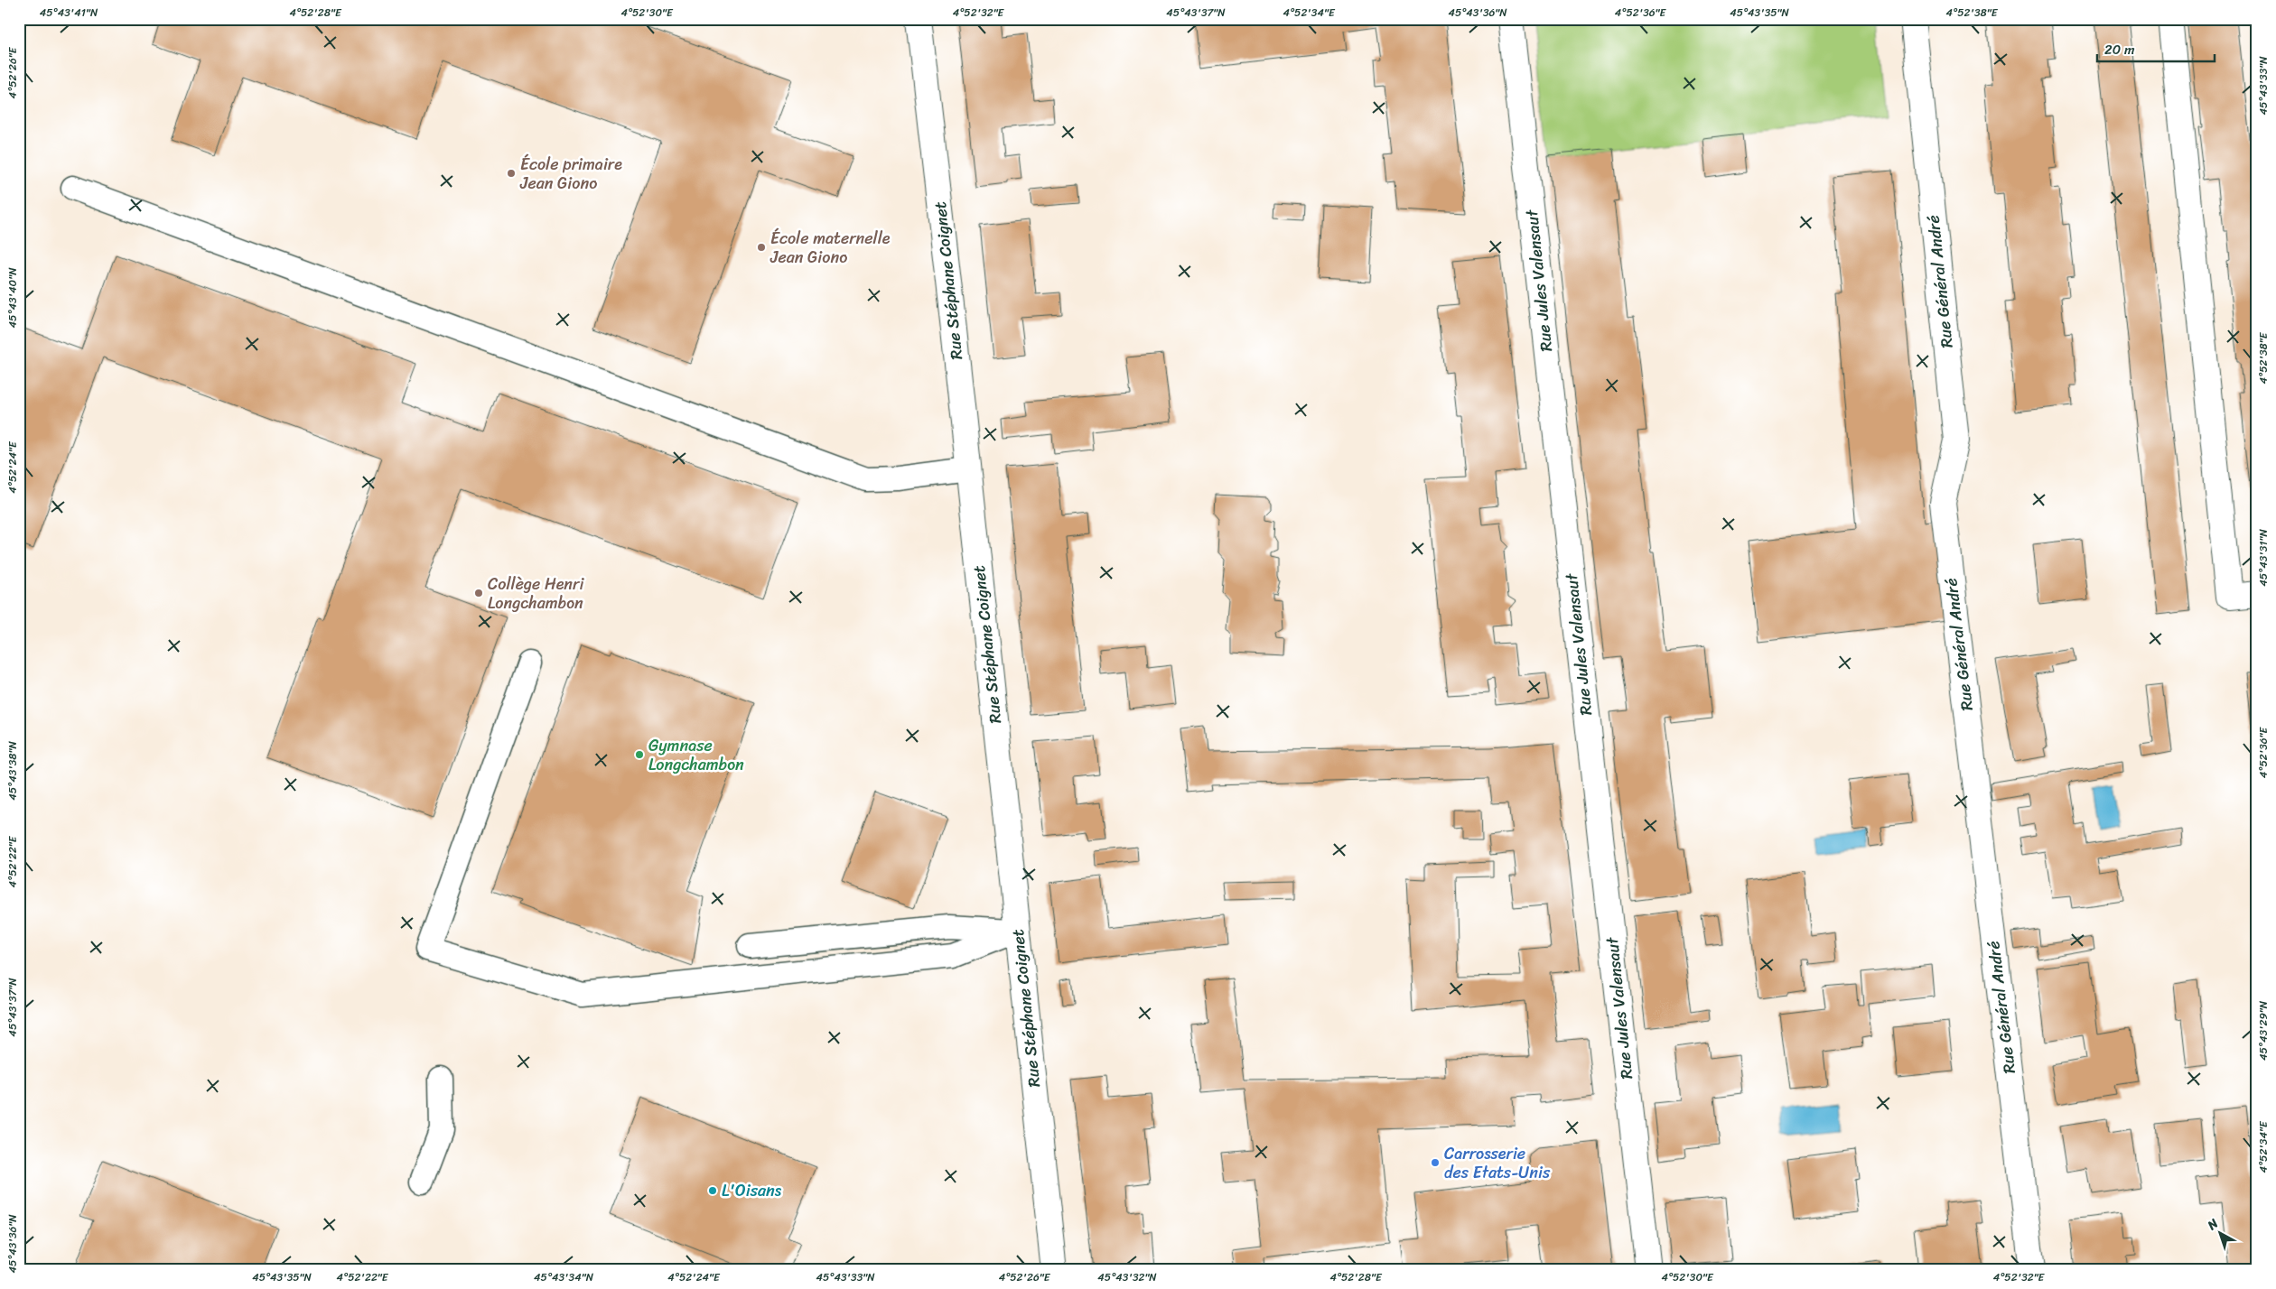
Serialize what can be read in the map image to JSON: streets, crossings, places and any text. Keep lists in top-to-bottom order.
{
  "streets": {
    "street": ["Rue Stéphane Coignet", "Rue Jules Valensaut", "Rue Général André"]
  },
  "places": [
    "École primaire Jean Giono",
    "École maternelle Jean Giono",
    "Collège Henri Longchambon",
    "Gymnase Longchambon",
    "Carrosserie des Etats-Unis",
    "L'Oisans"
  ],
  "scale_bar": "20 m",
  "north": "top left",
  "coordinates": [
    "45°43'41\"N",
    "4°52'28\"E",
    "4°52'30\"E",
    "4°52'32\"E",
    "45°43'37\"N",
    "4°52'34\"E",
    "45°43'36\"N",
    "4°52'36\"E",
    "45°43'35\"N",
    "4°52'38\"E",
    "4°52'26\"E",
    "45°43'33\"N",
    "45°43'40\"N",
    "4°52'24\"E",
    "45°43'31\"N",
    "45°43'38\"N",
    "4°52'22\"E",
    "45°43'29\"N",
    "45°43'34\"N",
    "45°43'32\"N"
  ]
}
